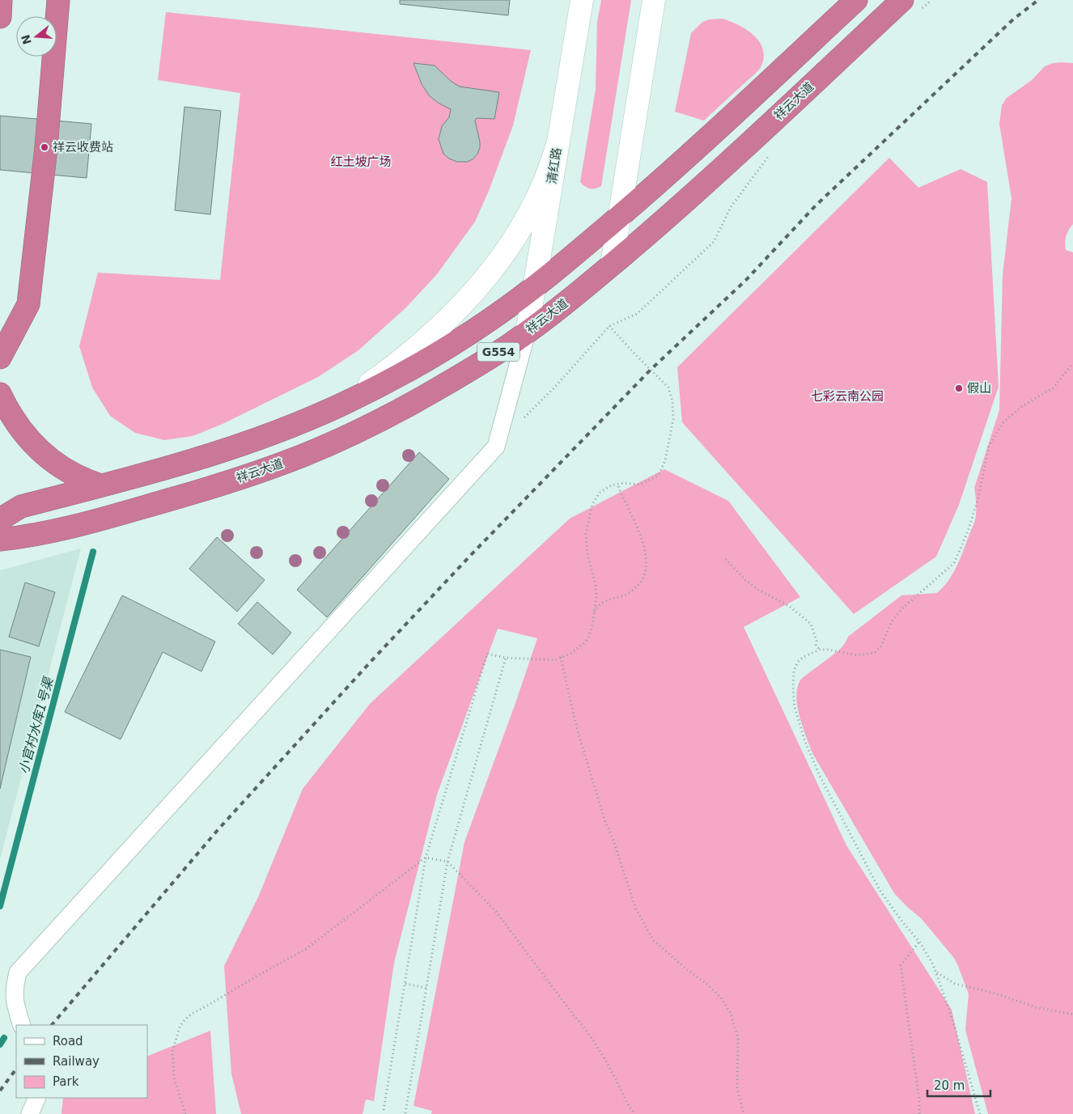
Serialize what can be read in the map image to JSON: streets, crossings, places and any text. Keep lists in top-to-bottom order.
{
  "streets": {
    "highway": ["祥云大道", "G554"],
    "main road": ["清红路"]
  },
  "crossings": [
    ["祥云大道", "清红路"],
    ["清红路", "G554"]
  ],
  "water": ["小官村水库1号渠"],
  "parks": ["红土坡广场", "七彩云南公园"],
  "places": ["祥云收费站", "假山"],
  "legend": ["Road", "Railway", "Park"],
  "scale_bar": "20 m",
  "north": "left"
}
